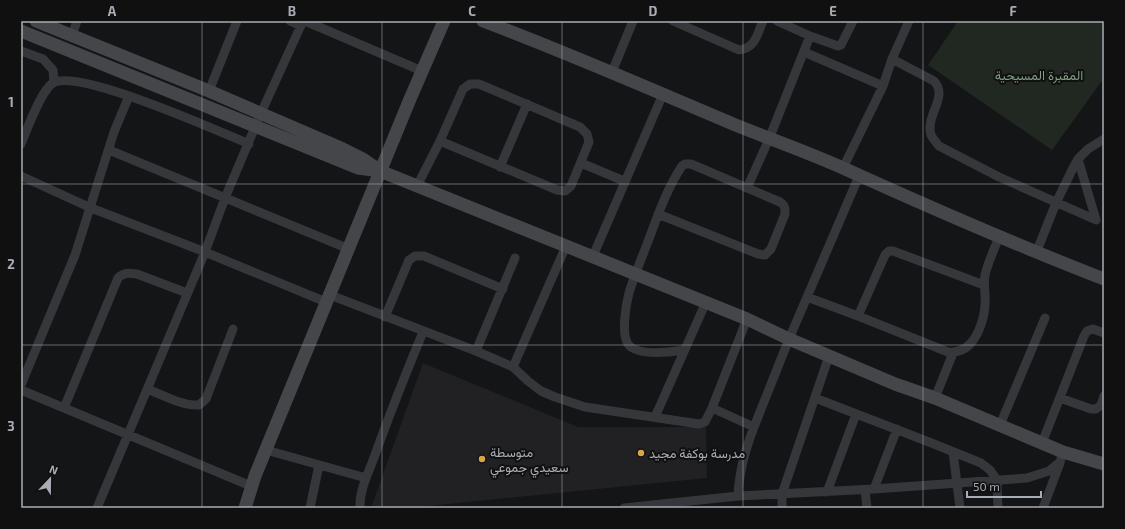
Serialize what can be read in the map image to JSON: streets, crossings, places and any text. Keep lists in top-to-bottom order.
{
  "parks": ["المقبرة المسيحية"],
  "places": ["مدرسة بوكفة مجيد", "متوسطة سعيدي جموعي"],
  "scale_bar": "50 m",
  "north": "top",
  "grid": {
    "columns": [
      "A",
      "B",
      "C",
      "D",
      "E",
      "F"
    ],
    "rows": ["1", "2", "3"]
  }
}
